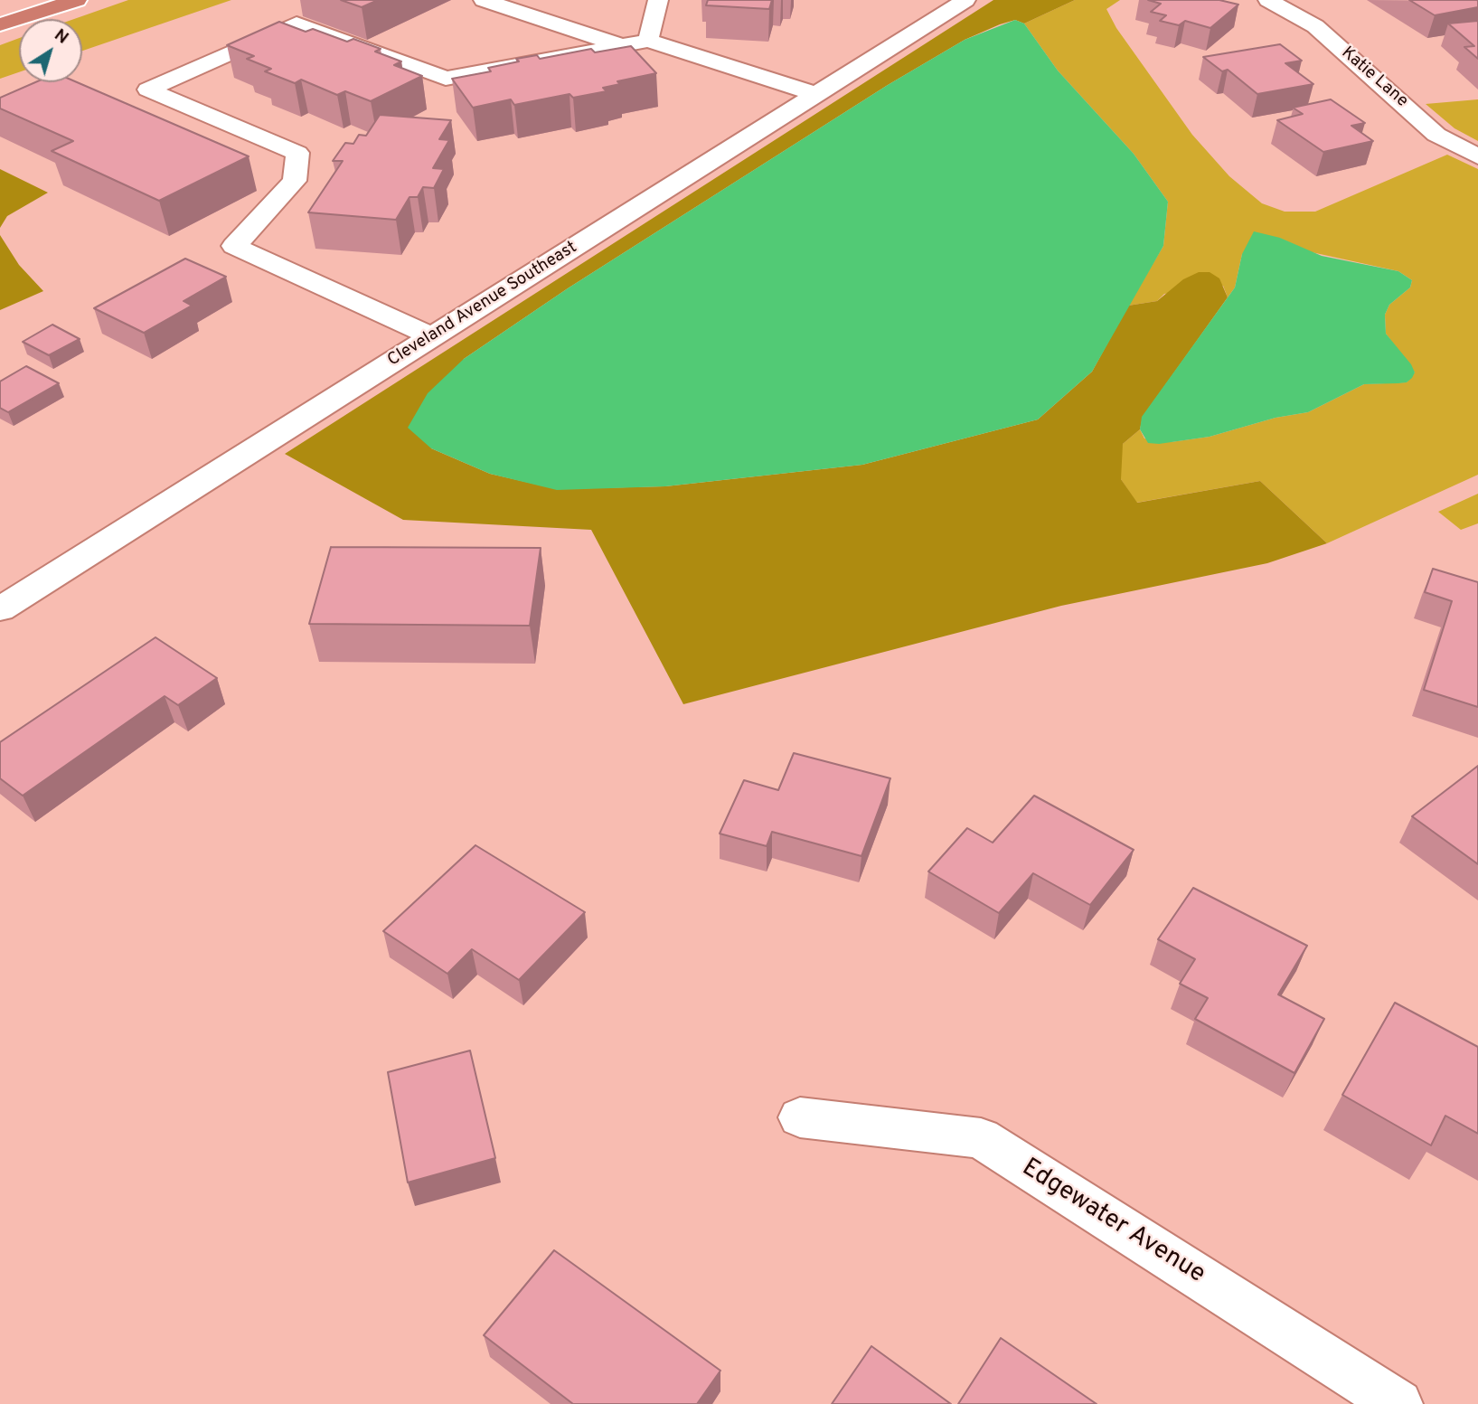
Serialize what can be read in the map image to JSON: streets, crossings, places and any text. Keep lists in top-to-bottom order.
{
  "streets": {
    "street": ["Katie Lane", "Cleveland Avenue Southeast", "Edgewater Avenue"]
  },
  "north": "top right"
}
